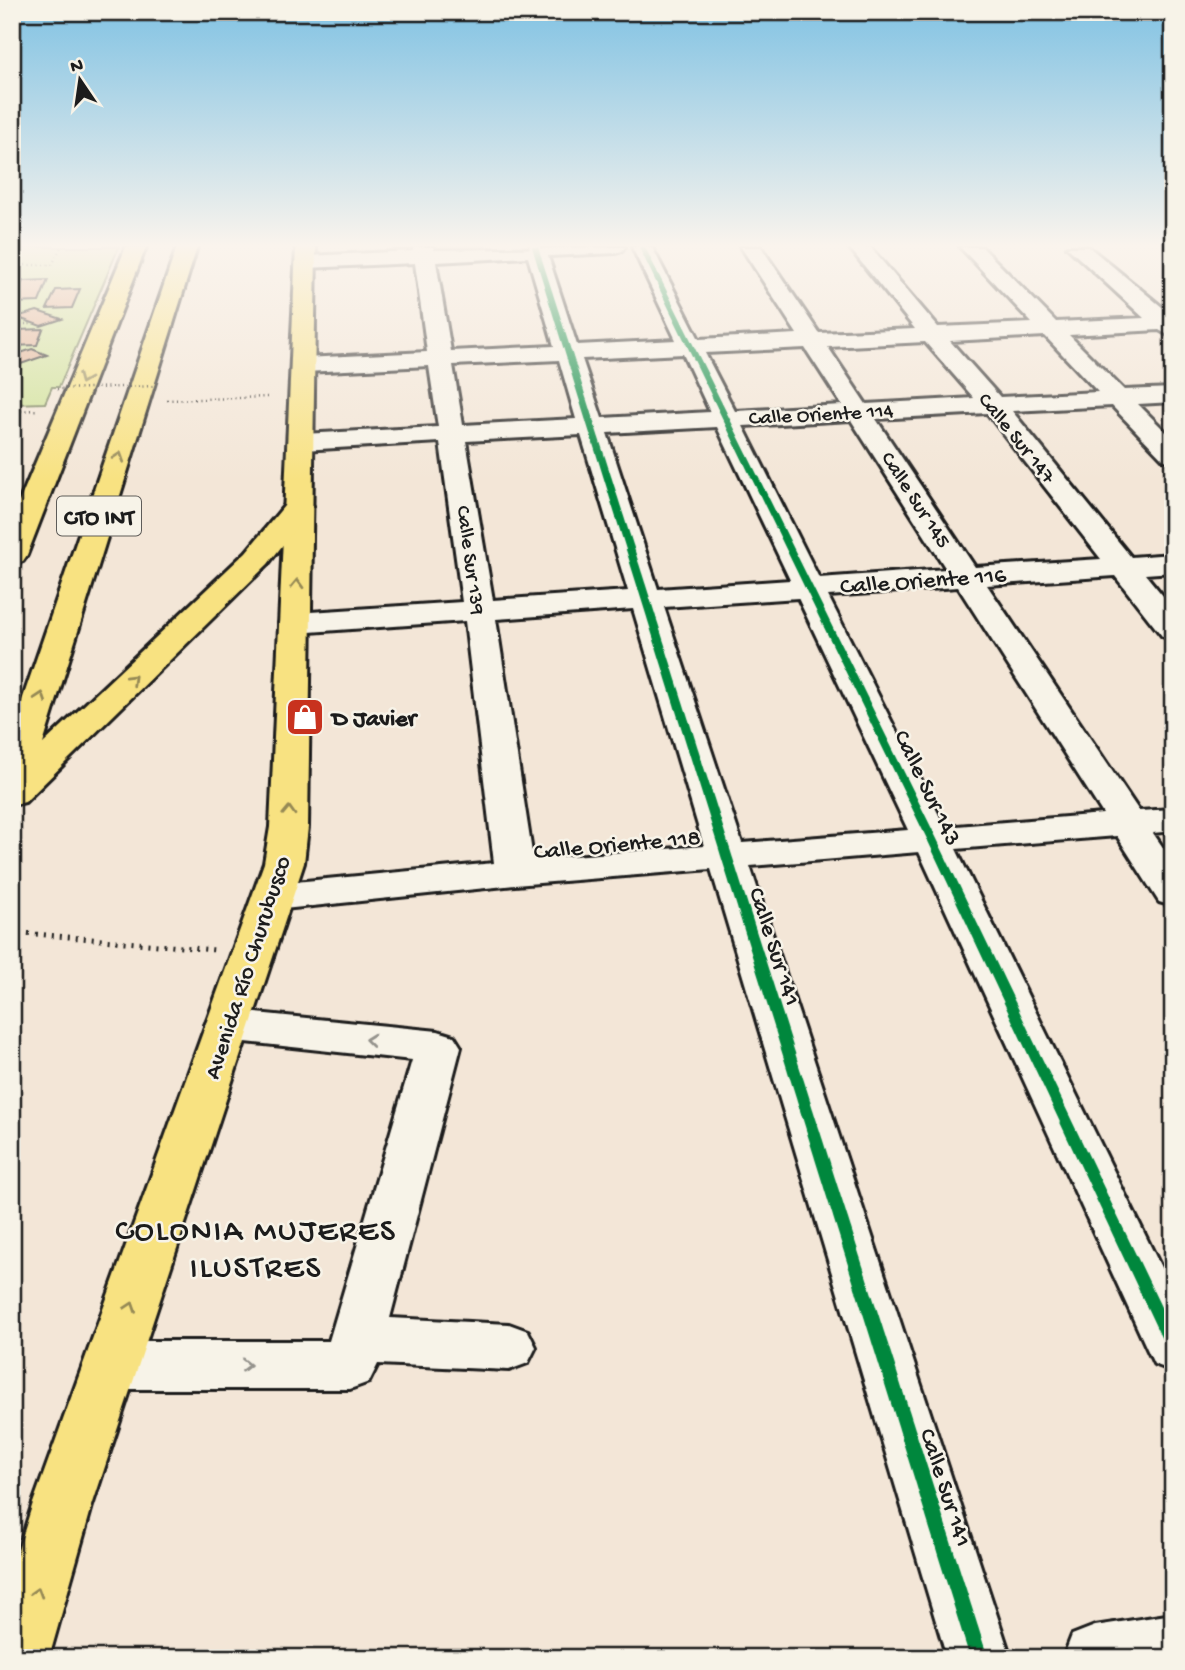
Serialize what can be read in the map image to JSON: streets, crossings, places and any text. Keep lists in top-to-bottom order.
{
  "streets": {
    "main road": ["CTO INT", "Avenida Río Churubusco"],
    "street": [
      "Calle Oriente 114",
      "Calle Sur 147",
      "Calle Sur 145",
      "Calle Sur 139",
      "Calle Oriente 116",
      "Calle Sur 143",
      "Calle Oriente 118",
      "Calle Sur 141"
    ]
  },
  "crossings": [
    ["Calle Oriente 114", "Calle Sur 147"],
    ["Calle Oriente 114", "Calle Sur 145"],
    ["Calle Oriente 114", "Calle Sur 139"],
    ["Calle Oriente 114", "Calle Sur 143"],
    ["Calle Oriente 114", "Calle Sur 141"],
    ["Calle Oriente 114", "Avenida Río Churubusco"],
    ["Calle Sur 147", "Calle Oriente 116"],
    ["Calle Sur 145", "Calle Oriente 116"],
    ["Calle Sur 145", "Calle Oriente 118"],
    ["Calle Sur 139", "Calle Oriente 116"],
    ["Calle Sur 139", "Calle Oriente 118"],
    ["Calle Oriente 116", "Calle Sur 143"],
    ["Calle Oriente 116", "Calle Sur 141"],
    ["Calle Oriente 116", "Avenida Río Churubusco"],
    ["Calle Sur 143", "Calle Oriente 118"],
    ["Calle Oriente 118", "Calle Sur 141"],
    ["Calle Oriente 118", "Avenida Río Churubusco"]
  ],
  "districts": ["COLONIA MUJERES ILUSTRES"],
  "places": {
    "shop": ["D Javier"]
  },
  "north": "top"
}
